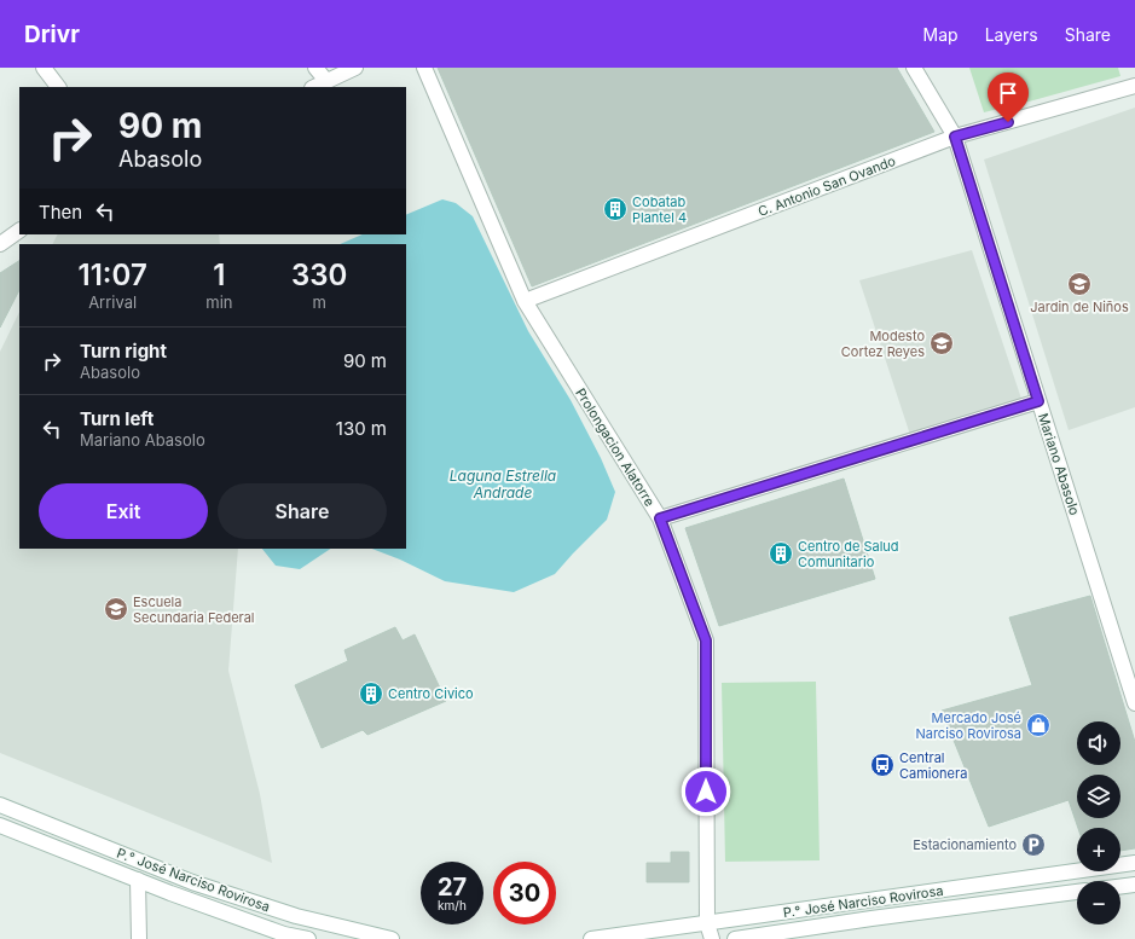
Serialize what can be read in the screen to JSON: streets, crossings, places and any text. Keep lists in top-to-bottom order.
{
  "streets": {
    "street": [
      "C. Antonio San Ovando",
      "Prolongacion Alatorre",
      "Mariano Abasolo",
      "P.° José Narciso Rovirosa"
    ]
  },
  "crossings": [
    ["C. Antonio San Ovando", "Prolongacion Alatorre"],
    ["C. Antonio San Ovando", "Mariano Abasolo"],
    ["Prolongacion Alatorre", "P.° José Narciso Rovirosa"]
  ],
  "water": ["Laguna Estrella Andrade"],
  "places": {
    "building": ["Cobatab Plantel 4", "Centro de Salud Comunitario", "Centro Civico"],
    "school or university": ["Jardin de Niños", "Modesto Cortez Reyes", "Escuela Secundaria Federal"],
    "shop": ["Mercado José Narciso Rovirosa"],
    "bus stop": ["Central Camionera"],
    "parking": ["Estacionamiento"]
  },
  "page": {
    "header": "Drivr",
    "nav": ["Map", "Layers", "Share"],
    "turn": ["90 m", "Abasolo"],
    "then": "Then",
    "eta": [
      "11:07",
      "Arrival",
      "1",
      "min",
      "330",
      "m"
    ],
    "list": [
      {
        "name": "Turn right",
        "note": "Abasolo",
        "value": "90 m"
      },
      {
        "name": "Turn left",
        "note": "Mariano Abasolo",
        "value": "130 m"
      }
    ],
    "buttons": ["Exit", "Share"],
    "map_buttons": ["+", "−"],
    "speed": "27 km/h",
    "limit": "30"
  }
}
